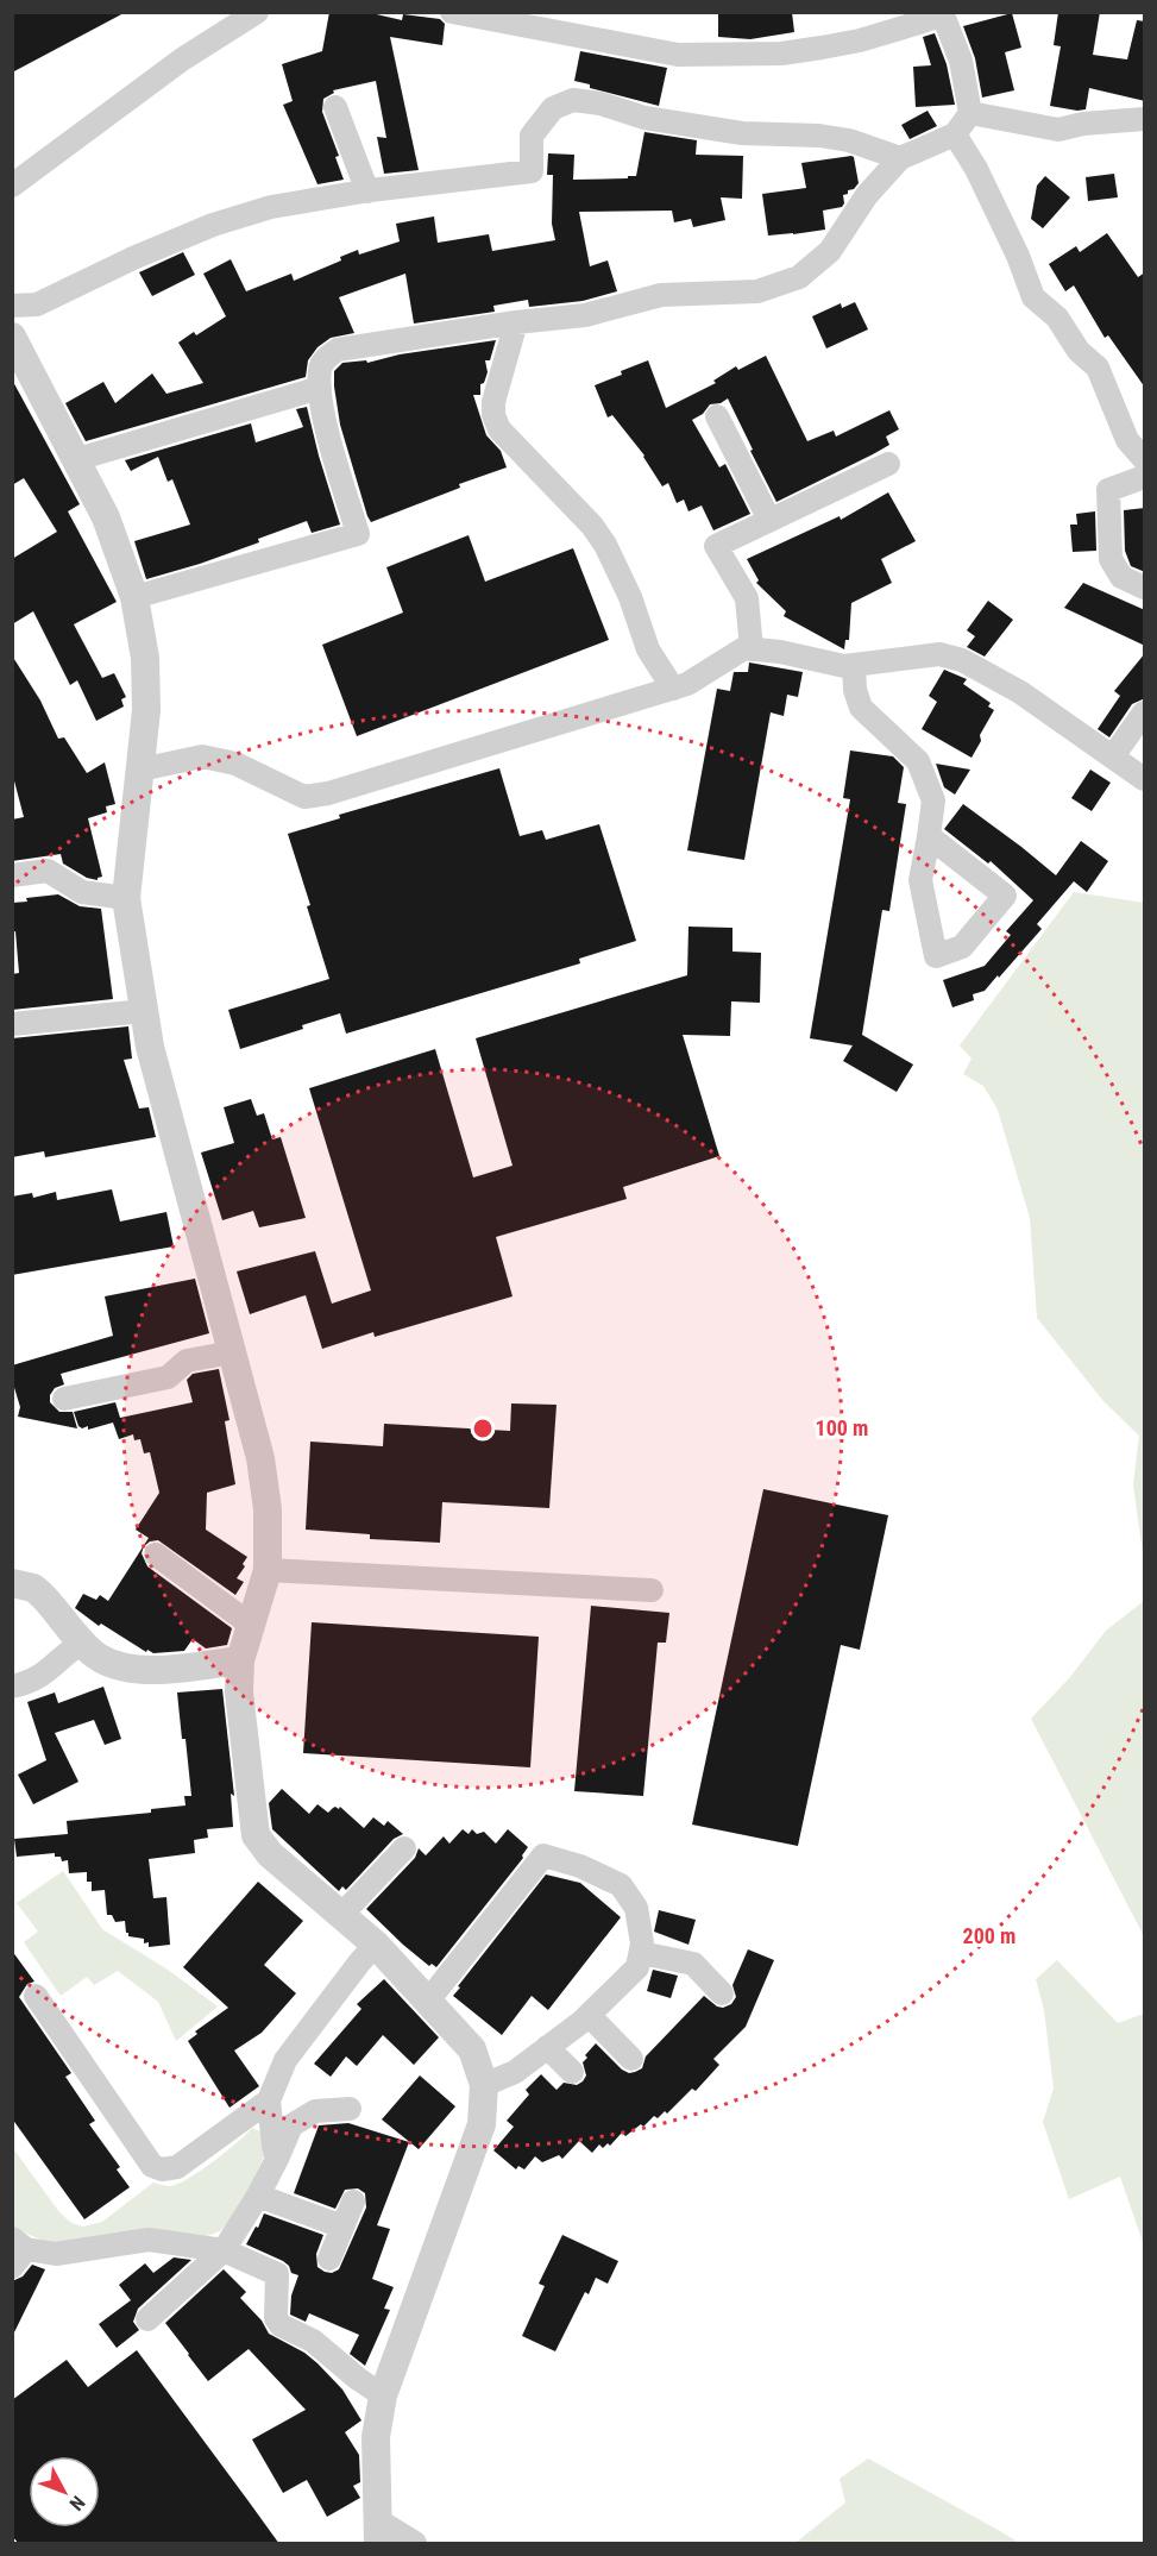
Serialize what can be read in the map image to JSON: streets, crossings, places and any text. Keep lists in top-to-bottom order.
{
  "north": "bottom right",
  "rings": ["100 m", "200 m"]
}
